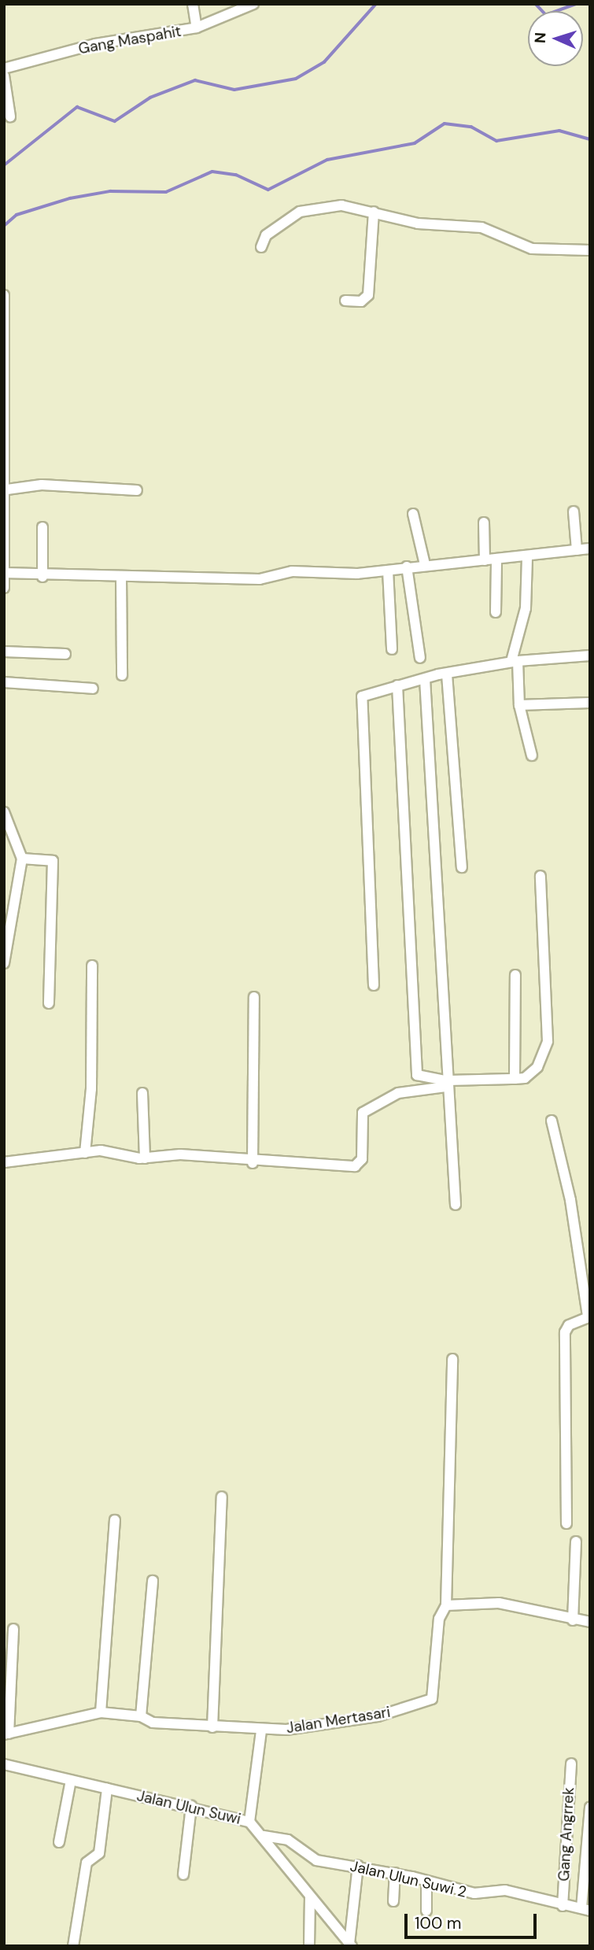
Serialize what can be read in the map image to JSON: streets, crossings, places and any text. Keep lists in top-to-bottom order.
{
  "streets": {
    "street": [
      "Gang Maspahit",
      "Jalan Mertasari",
      "Jalan Ulun Suwi",
      "Gang Angrrek",
      "Jalan Ulun Suwi 2"
    ]
  },
  "crossings": [
    ["Jalan Ulun Suwi", "Jalan Ulun Suwi 2"],
    ["Gang Angrrek", "Jalan Ulun Suwi 2"]
  ],
  "scale_bar": "100 m",
  "north": "left"
}
